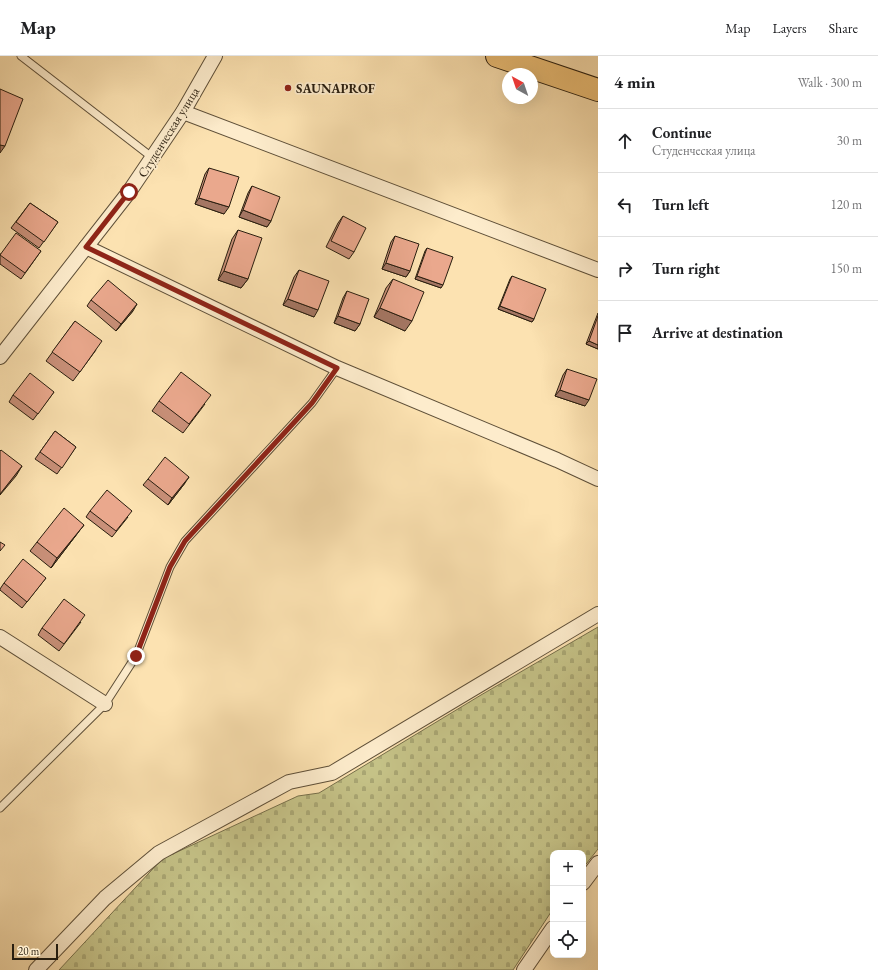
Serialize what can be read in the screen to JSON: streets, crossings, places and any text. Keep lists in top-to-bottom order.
{
  "streets": {
    "street": ["Студенческая улица"]
  },
  "places": ["SAUNAPROF"],
  "scale_bar": "20 m",
  "north": "top left",
  "page": {
    "header": "Map",
    "nav": ["Map", "Layers", "Share"],
    "heading": ["4 min", "Walk · 300 m"],
    "list": [
      ["Continue", "Студенческая улица", "30 m"],
      ["Turn left", "120 m"],
      ["Turn right", "150 m"],
      "Arrive at destination"
    ],
    "map_buttons": ["+", "−"],
    "scale": "20 m"
  }
}
